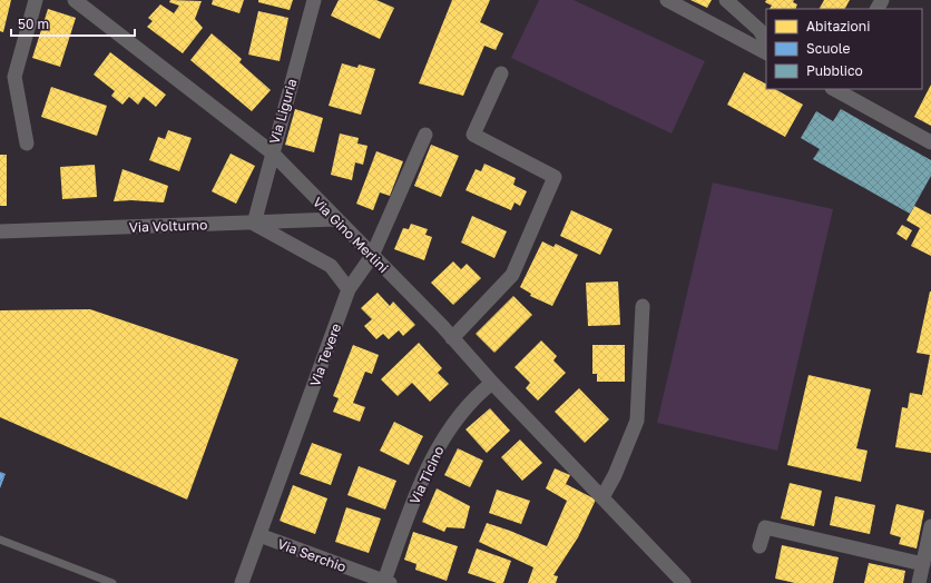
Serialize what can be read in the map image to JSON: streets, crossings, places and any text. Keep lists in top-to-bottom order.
{
  "streets": {
    "street": [
      "Via Liguria",
      "Via Volturno",
      "Via Gino Merlini",
      "Via Tevere",
      "Via Ticino",
      "Via Serchio"
    ]
  },
  "crossings": [
    ["Via Liguria", "Via Volturno"],
    ["Via Liguria", "Via Gino Merlini"],
    ["Via Volturno", "Via Gino Merlini"],
    ["Via Gino Merlini", "Via Tevere"],
    ["Via Gino Merlini", "Via Ticino"],
    ["Via Tevere", "Via Serchio"],
    ["Via Ticino", "Via Serchio"]
  ],
  "legend": ["Abitazioni", "Scuole", "Pubblico"],
  "scale_bar": "50 m"
}
